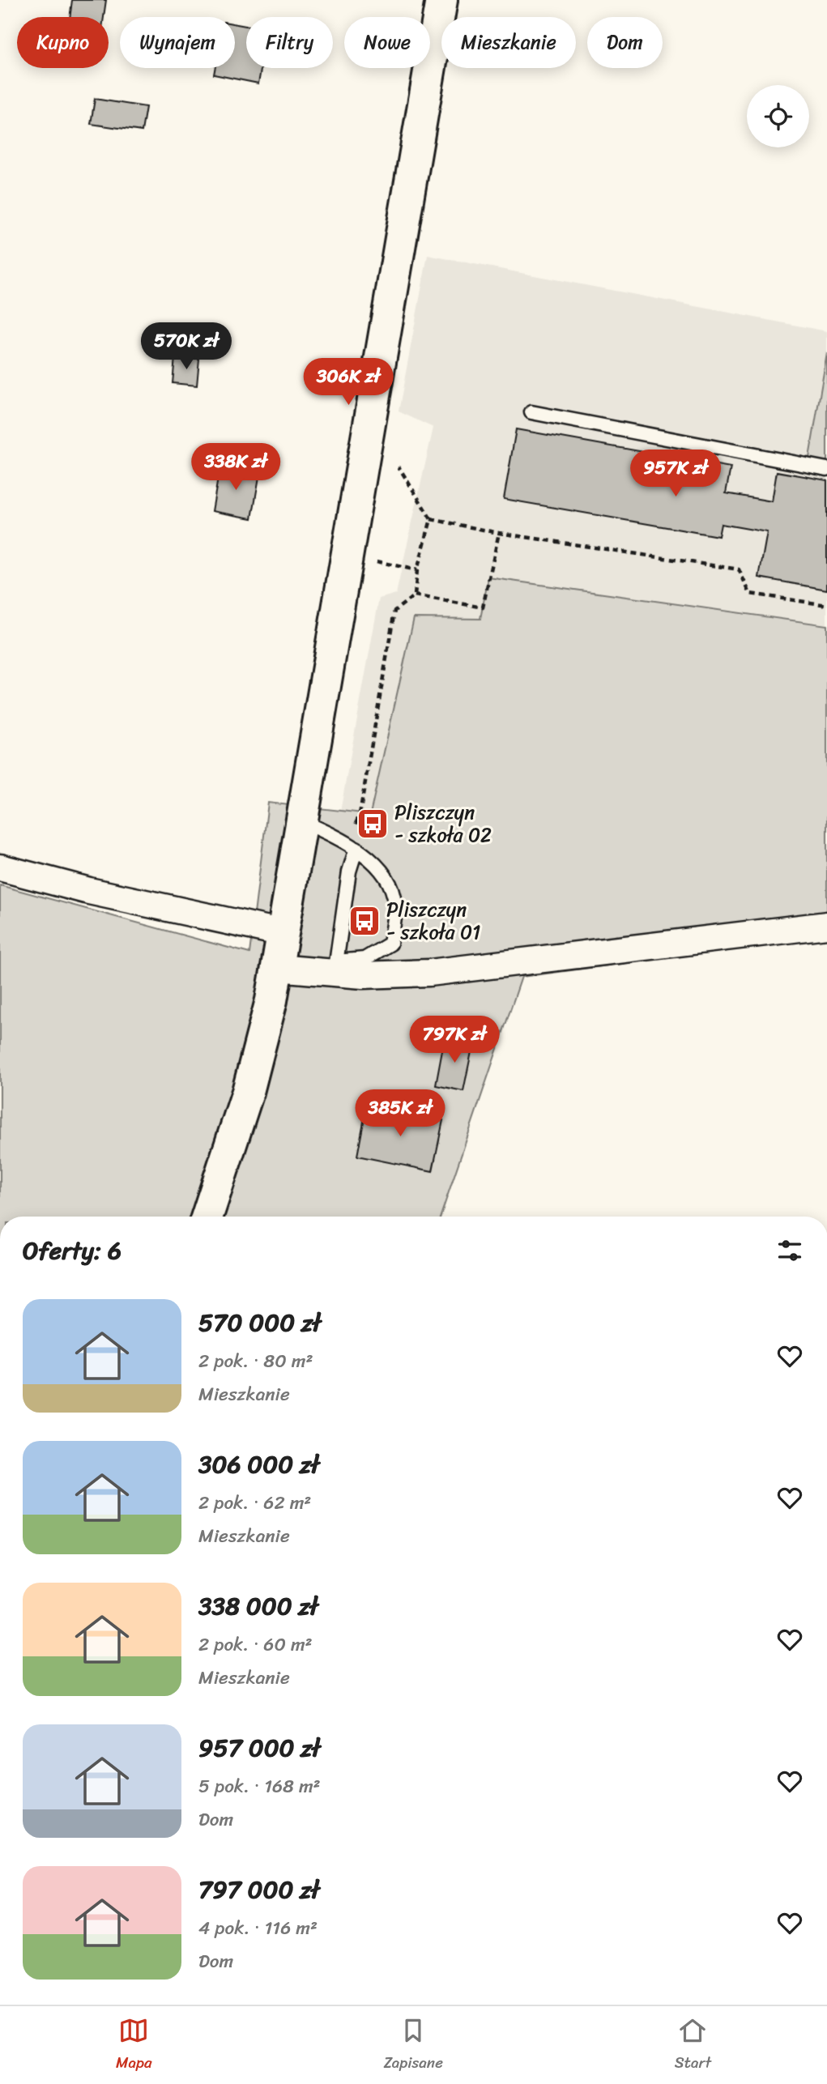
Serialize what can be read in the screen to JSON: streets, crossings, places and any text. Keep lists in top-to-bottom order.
{
  "places": {
    "bus stop": ["Pliszczyn - szkoła 02", "Pliszczyn - szkoła 01"]
  },
  "page": {
    "chip": [
      "Kupno",
      "Wynajem",
      "Filtry",
      "Nowe",
      "Mieszkanie",
      "Dom"
    ],
    "price": [
      "570K zł",
      "306K zł",
      "338K zł",
      "957K zł",
      "797K zł",
      "385K zł"
    ],
    "heading": "Oferty: 6",
    "list": [
      {
        "name": "570 000 zł",
        "note": "2 pok. · 80 m² · Mieszkanie"
      },
      {
        "name": "306 000 zł",
        "note": "2 pok. · 62 m² · Mieszkanie"
      },
      {
        "name": "338 000 zł",
        "note": "2 pok. · 60 m² · Mieszkanie"
      },
      {
        "name": "957 000 zł",
        "note": "5 pok. · 168 m² · Dom"
      },
      {
        "name": "797 000 zł",
        "note": "4 pok. · 116 m² · Dom"
      }
    ],
    "tabs": ["Mapa", "Zapisane", "Start"]
  }
}
